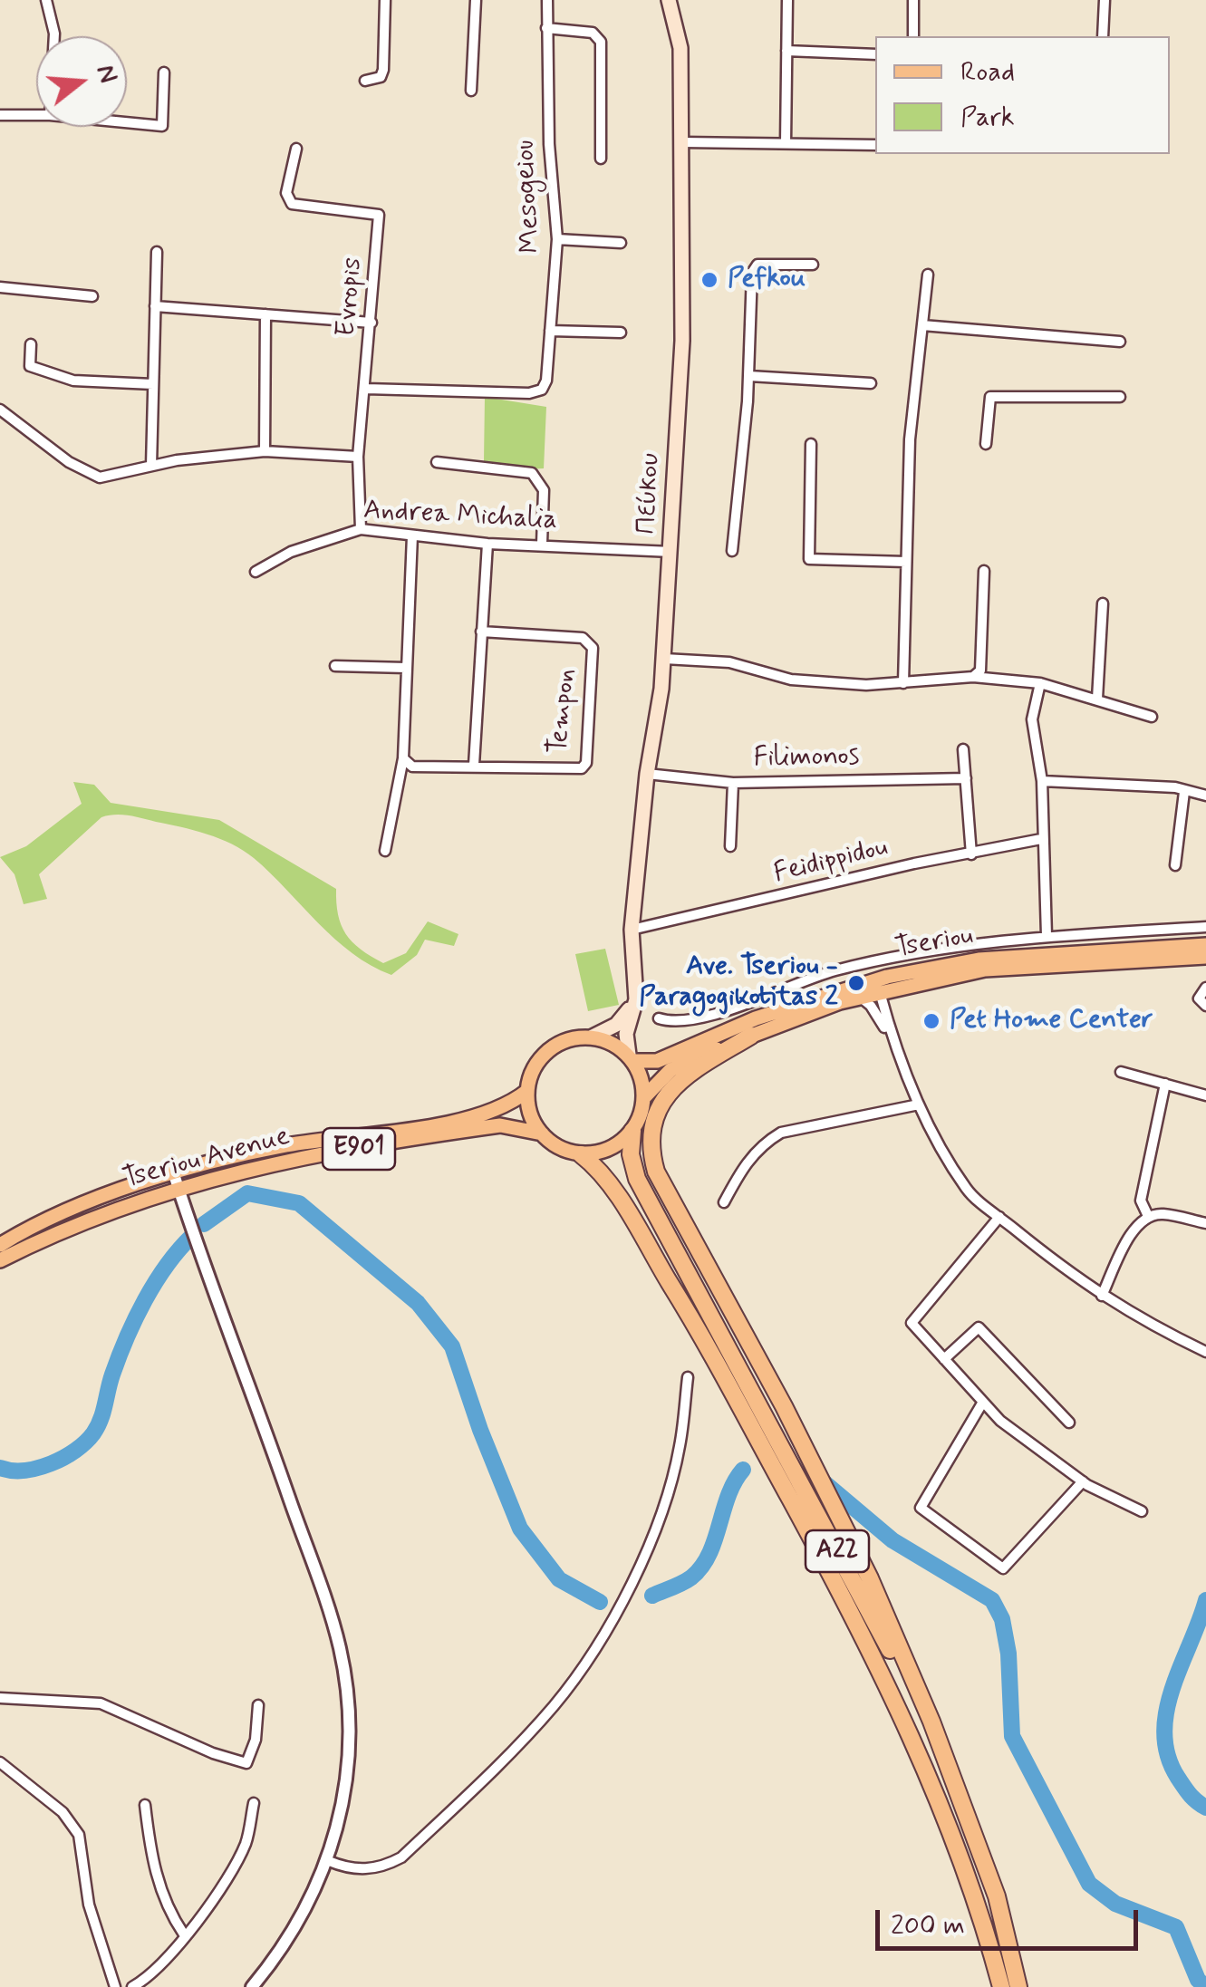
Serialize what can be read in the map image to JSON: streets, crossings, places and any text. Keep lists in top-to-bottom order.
{
  "streets": {
    "highway": ["A22"],
    "main road": [
      "Πεύκου",
      "Tseriou",
      "E901",
      "Tseriou Avenue"
    ],
    "street": [
      "Mesogeiou",
      "Evropis",
      "Andrea Michalia",
      "Tempon",
      "Filimonos",
      "Feidippidou"
    ]
  },
  "crossings": [
    ["Mesogeiou", "Evropis"],
    ["Evropis", "Andrea Michalia"],
    ["Πεύκου", "Andrea Michalia"],
    ["Πεύκου", "Filimonos"],
    ["Πεύκου", "Feidippidou"],
    ["Πεύκου", "Tseriou"],
    ["Πεύκου", "Tseriou Avenue"],
    ["Πεύκου", "A22"],
    ["Tseriou", "Tseriou Avenue"],
    ["Tseriou", "A22"],
    ["Tseriou Avenue", "A22"]
  ],
  "places": ["Pefkou", "Ave. Tseriou - Paragogikotitas 2", "Pet Home Center"],
  "legend": ["Road", "Park"],
  "scale_bar": "200 m",
  "north": "right"
}
